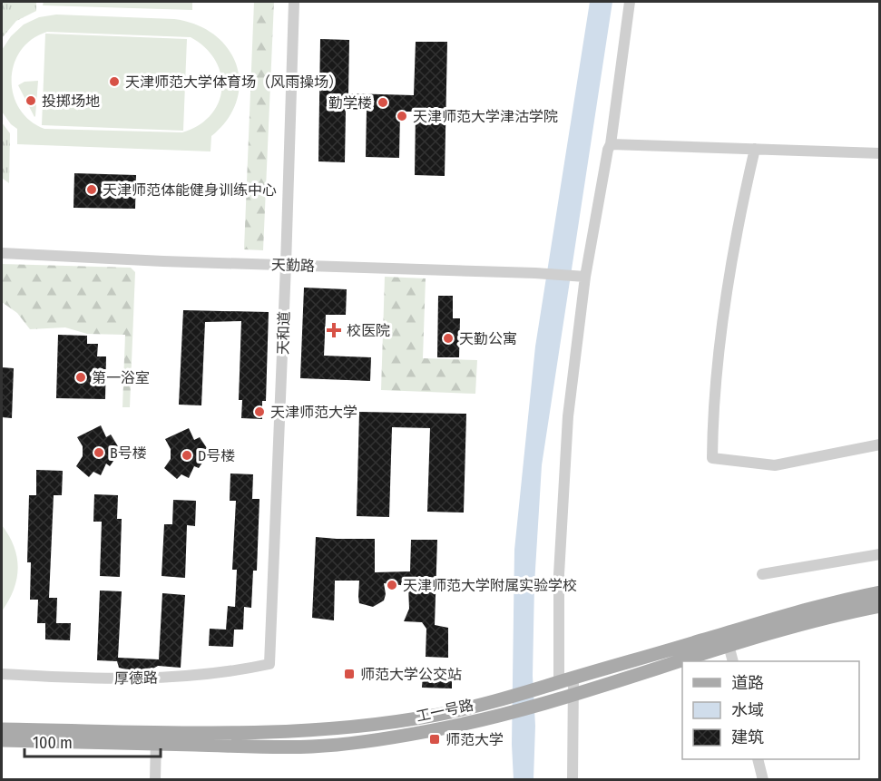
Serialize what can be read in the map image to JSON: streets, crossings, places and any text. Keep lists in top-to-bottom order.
{
  "streets": {
    "main road": ["工一号路"],
    "street": ["天勤路", "天和道", "厚德路"]
  },
  "crossings": [
    ["天勤路", "天和道"],
    ["天和道", "厚德路"]
  ],
  "places": {
    "other": [
      "天津师范大学体育场（风雨操场）",
      "投掷场地",
      "勤学楼",
      "天津师范大学津沽学院",
      "天津师范体能健身训练中心",
      "天勤公寓",
      "第一浴室",
      "天津师范大学",
      "B号楼",
      "D号楼",
      "天津师范大学附属实验学校"
    ],
    "health": ["校医院"],
    "transit": ["师范大学公交站", "师范大学"]
  },
  "legend": ["道路", "水域", "建筑"],
  "scale_bar": "100 m"
}
